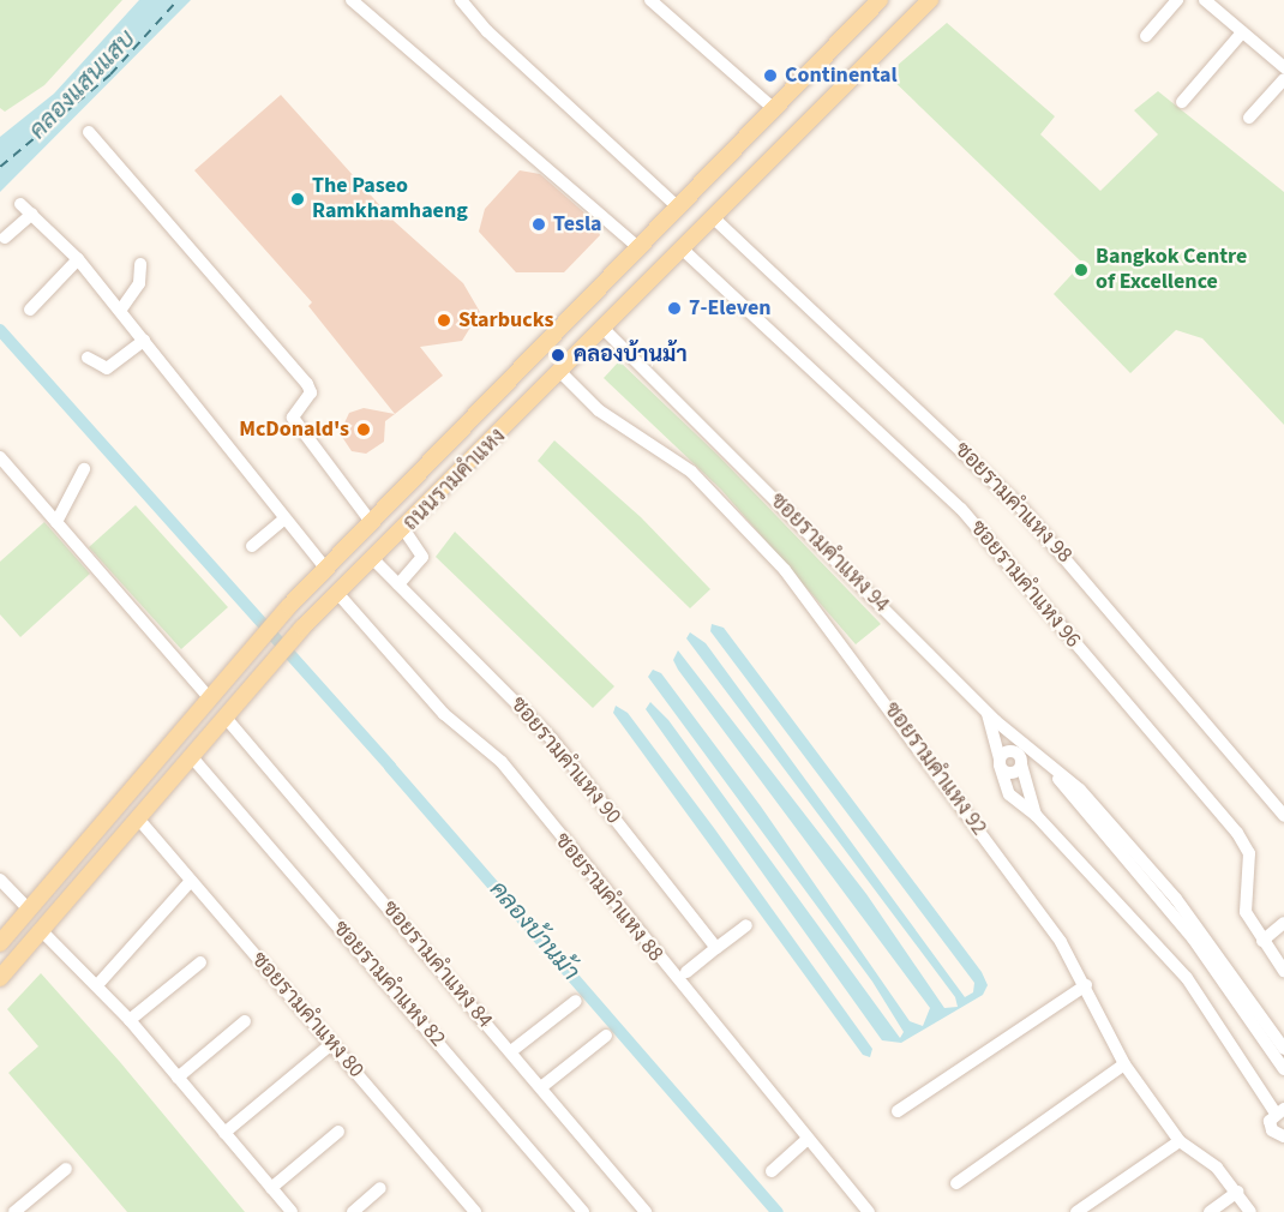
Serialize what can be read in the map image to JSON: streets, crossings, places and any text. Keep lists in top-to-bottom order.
{
  "streets": {
    "main road": ["ถนนรามคำแหง"],
    "street": [
      "ซอยรามคําแหง 98",
      "ซอยรามคําแหง 94",
      "ซอยรามคําแหง 96",
      "ซอยรามคำแหง 90",
      "ซอยรามคําแหง 92",
      "ซอยรามคำแหง 88",
      "ซอยรามคำแหง 84",
      "ซอยรามคำแหง 82",
      "ซอยรามคำแหง 80"
    ]
  },
  "crossings": [
    ["ถนนรามคำแหง", "ซอยรามคําแหง 98"],
    ["ถนนรามคำแหง", "ซอยรามคําแหง 94"],
    ["ถนนรามคำแหง", "ซอยรามคําแหง 96"],
    ["ถนนรามคำแหง", "ซอยรามคำแหง 90"],
    ["ถนนรามคำแหง", "ซอยรามคําแหง 92"],
    ["ถนนรามคำแหง", "ซอยรามคำแหง 88"],
    ["ถนนรามคำแหง", "ซอยรามคำแหง 84"],
    ["ถนนรามคำแหง", "ซอยรามคำแหง 82"],
    ["ถนนรามคำแหง", "ซอยรามคำแหง 80"]
  ],
  "water": ["คลองแสนแสบ", "คลองบ้านม้า"],
  "places": [
    "Continental",
    "The Paseo Ramkhamhaeng",
    "Tesla",
    "Bangkok Centre of Excellence",
    "7-Eleven",
    "Starbucks",
    "คลองบ้านม้า",
    "McDonald's"
  ]
}
